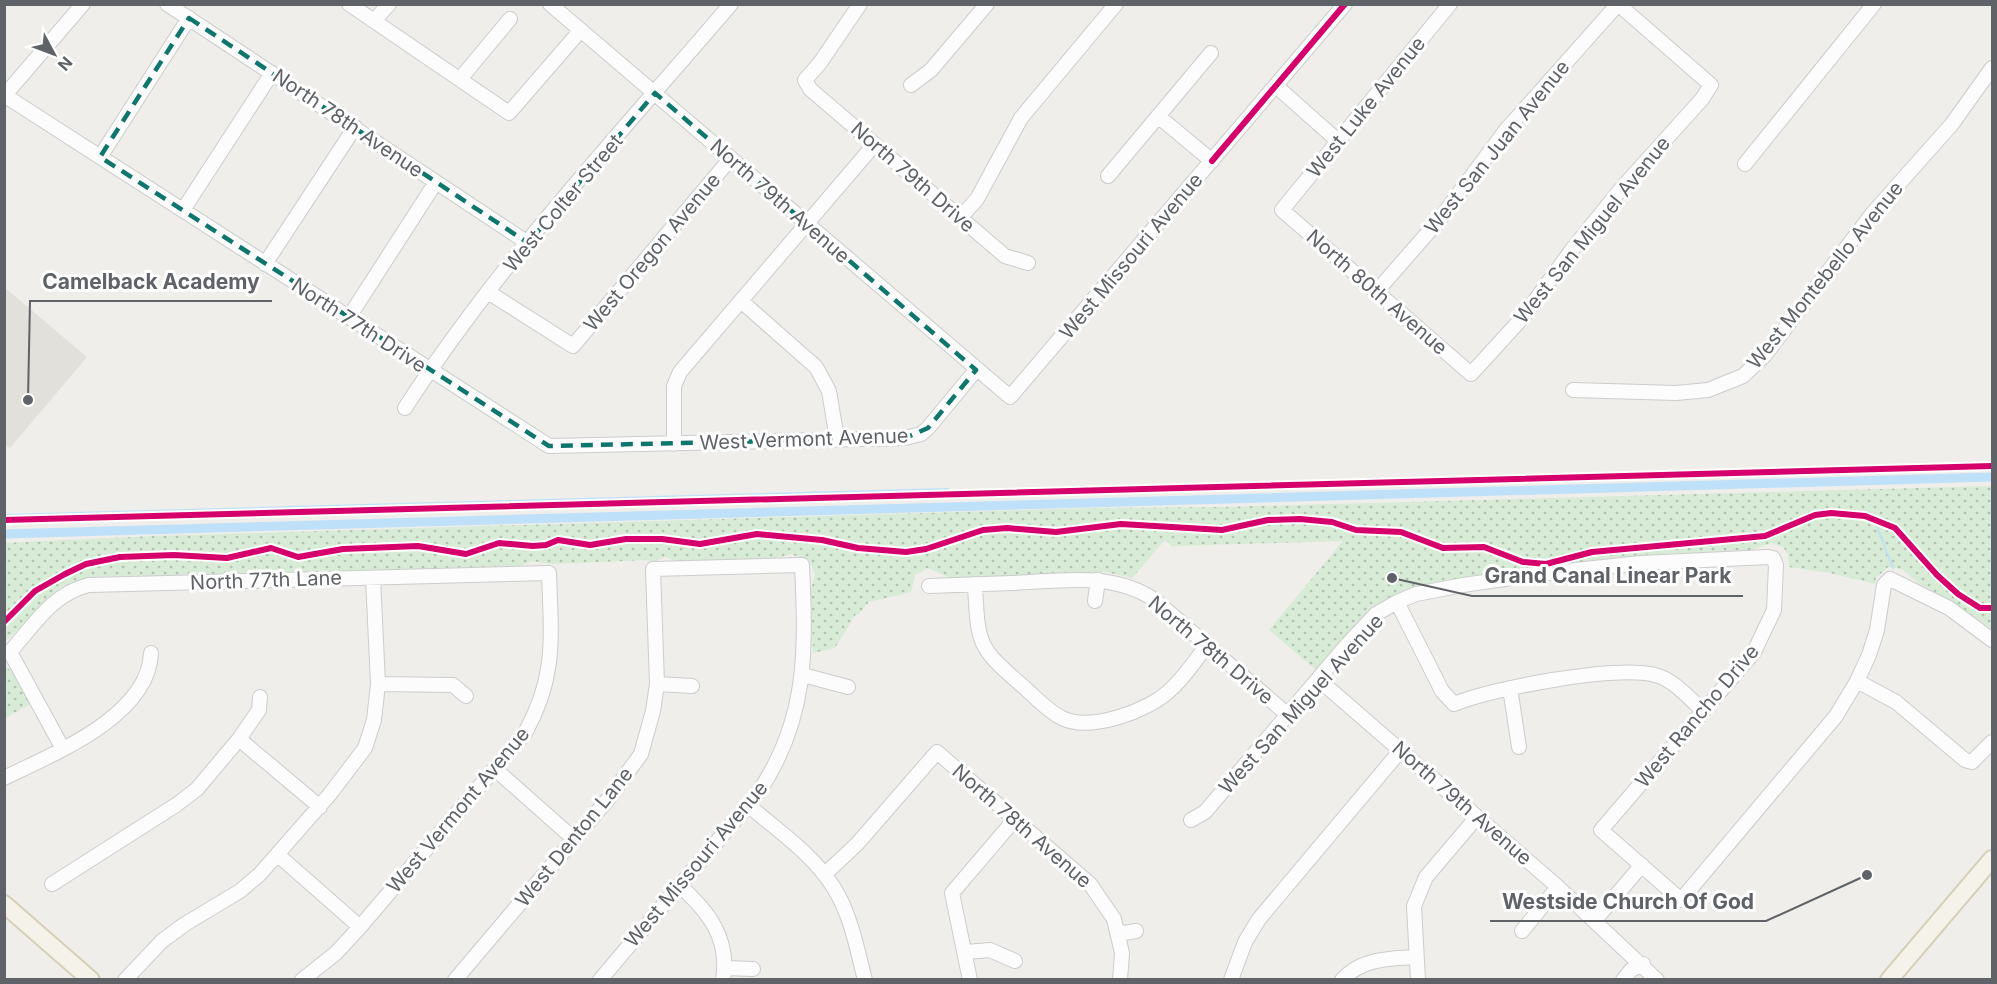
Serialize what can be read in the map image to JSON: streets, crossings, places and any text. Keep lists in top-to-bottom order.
{
  "streets": {
    "street": [
      "West Luke Avenue",
      "North 78th Avenue",
      "West San Juan Avenue",
      "North 79th Drive",
      "North 79th Avenue",
      "West Colter Street",
      "West San Miguel Avenue",
      "West Oregon Avenue",
      "West Missouri Avenue",
      "West Montebello Avenue",
      "North 80th Avenue",
      "North 77th Drive",
      "West Vermont Avenue",
      "North 77th Lane",
      "North 78th Drive",
      "West Rancho Drive",
      "West Denton Lane"
    ]
  },
  "crossings": [
    ["West Luke Avenue", "North 80th Avenue"],
    ["North 78th Avenue", "West Colter Street"],
    ["West San Juan Avenue", "West San Miguel Avenue"],
    ["West San Juan Avenue", "North 80th Avenue"],
    ["North 79th Avenue", "West Colter Street"],
    ["North 79th Avenue", "West San Miguel Avenue"],
    ["North 79th Avenue", "West Oregon Avenue"],
    ["North 79th Avenue", "West Missouri Avenue"],
    ["North 79th Avenue", "West Vermont Avenue"],
    ["West Colter Street", "West Oregon Avenue"],
    ["West Colter Street", "North 77th Drive"],
    ["West San Miguel Avenue", "North 80th Avenue"],
    ["West San Miguel Avenue", "North 78th Drive"],
    ["West San Miguel Avenue", "West Rancho Drive"],
    ["West Missouri Avenue", "West Denton Lane"],
    ["North 77th Drive", "West Vermont Avenue"],
    ["West Vermont Avenue", "North 77th Lane"]
  ],
  "places": ["Camelback Academy", "Grand Canal Linear Park", "Westside Church Of God"],
  "north": "bottom right"
}
